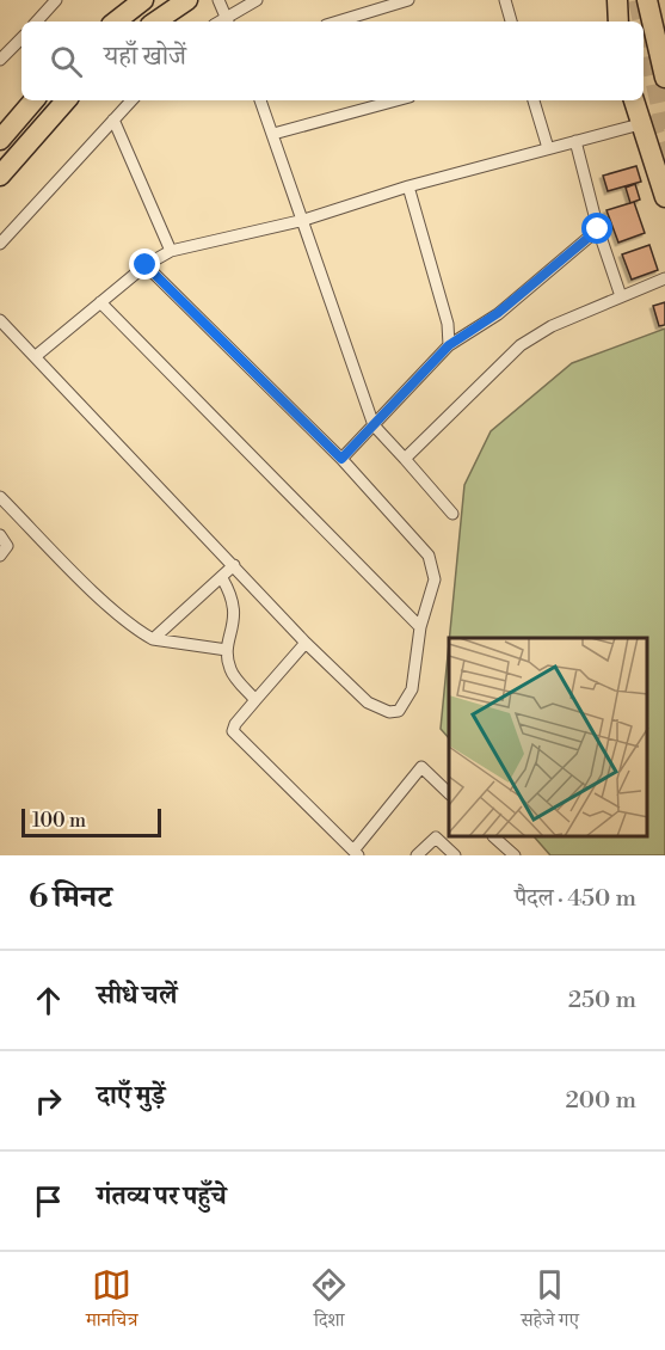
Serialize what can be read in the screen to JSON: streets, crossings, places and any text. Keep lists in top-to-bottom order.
{
  "scale_bar": "100 m",
  "page": {
    "search": "यहाँ खोजें",
    "scale": "100 m",
    "heading": ["6 मिनट", "पैदल · 450 m"],
    "list": [
      ["सीधे चलें", "250 m"],
      ["दाएँ मुड़ें", "200 m"],
      "गंतव्य पर पहुँचे"
    ],
    "nav": ["मानचित्र", "दिशा", "सहेजे गए"]
  }
}
